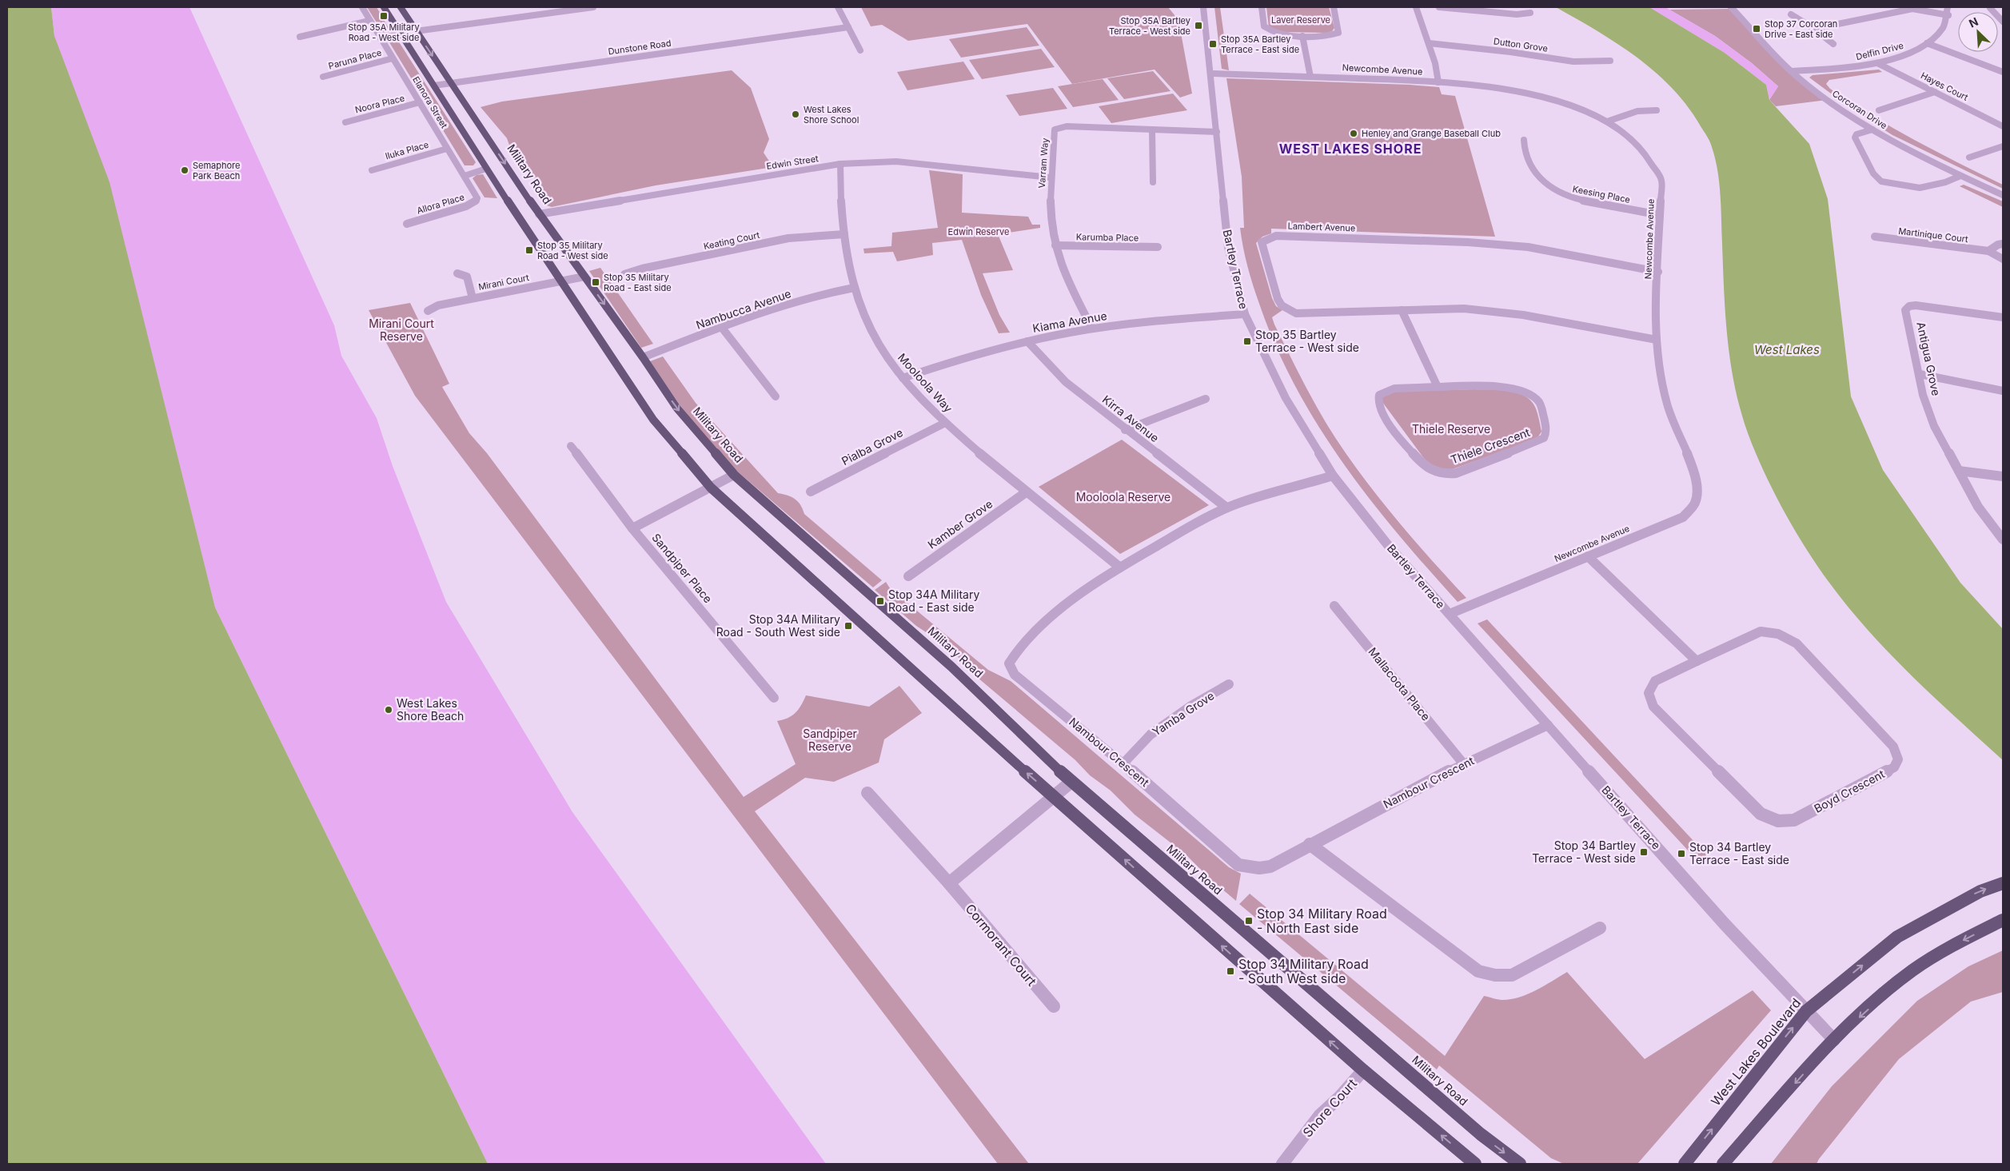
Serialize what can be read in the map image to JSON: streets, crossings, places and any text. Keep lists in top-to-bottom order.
{
  "streets": {
    "main road": ["Military Road", "West Lakes Boulevard"],
    "street": [
      "Dutton Grove",
      "Dunstone Road",
      "Delfin Drive",
      "Paruna Place",
      "Newcombe Avenue",
      "Hayes Court",
      "Elanora Street",
      "Noora Place",
      "Corcoran Drive",
      "Iluka Place",
      "Edwin Street",
      "Varram Way",
      "Keesing Place",
      "Allora Place",
      "Lambert Avenue",
      "Martinique Court",
      "Karumba Place",
      "Keating Court",
      "Bartley Terrace",
      "Mirani Court",
      "Nambucca Avenue",
      "Kiama Avenue",
      "Antigua Grove",
      "Mooloola Way",
      "Kirra Avenue",
      "Thiele Crescent",
      "Pialba Grove",
      "Kamber Grove",
      "Sandpiper Place",
      "Mallacoota Place",
      "Yamba Grove",
      "Nambour Crescent",
      "Boyd Crescent",
      "Cormorant Court",
      "Shore Court"
    ]
  },
  "crossings": [
    ["Dunstone Road", "Military Road"],
    ["Delfin Drive", "Hayes Court"],
    ["Delfin Drive", "Corcoran Drive"],
    ["Paruna Place", "Elanora Street"],
    ["Newcombe Avenue", "Keesing Place"],
    ["Newcombe Avenue", "Lambert Avenue"],
    ["Newcombe Avenue", "Bartley Terrace"],
    ["Elanora Street", "Noora Place"],
    ["Elanora Street", "Iluka Place"],
    ["Elanora Street", "Allora Place"],
    ["Edwin Street", "Varram Way"],
    ["Edwin Street", "Military Road"],
    ["Edwin Street", "Mooloola Way"],
    ["Varram Way", "Karumba Place"],
    ["Varram Way", "Bartley Terrace"],
    ["Varram Way", "Kiama Avenue"],
    ["Military Road", "Mirani Court"],
    ["Military Road", "Nambucca Avenue"],
    ["Military Road", "Sandpiper Place"],
    ["Keating Court", "Mooloola Way"],
    ["Bartley Terrace", "Kiama Avenue"],
    ["Bartley Terrace", "Nambour Crescent"],
    ["Bartley Terrace", "West Lakes Boulevard"],
    ["Nambucca Avenue", "Mooloola Way"],
    ["Kiama Avenue", "Mooloola Way"],
    ["Kiama Avenue", "Kirra Avenue"],
    ["Mooloola Way", "Pialba Grove"],
    ["Mooloola Way", "Kamber Grove"],
    ["Mooloola Way", "Nambour Crescent"],
    ["Kirra Avenue", "Nambour Crescent"],
    ["Mallacoota Place", "Nambour Crescent"],
    ["Yamba Grove", "Nambour Crescent"]
  ],
  "districts": ["WEST LAKES SHORE"],
  "water": ["West Lakes"],
  "parks": [
    "Laver Reserve",
    "Edwin Reserve",
    "Mirani Court Reserve",
    "Thiele Reserve",
    "Mooloola Reserve",
    "Sandpiper Reserve"
  ],
  "places": {
    "transit": [
      "Stop 35A Military Road - West side",
      "Stop 35A Bartley Terrace - West side",
      "Stop 37 Corcoran Drive - East side",
      "Stop 35A Bartley Terrace - East side",
      "Stop 35 Military Road - West side",
      "Stop 35 Military Road - East side",
      "Stop 35 Bartley Terrace - West side",
      "Stop 34A Military Road - East side",
      "Stop 34A Military Road - South West side",
      "Stop 34 Bartley Terrace - West side",
      "Stop 34 Bartley Terrace - East side",
      "Stop 34 Military Road - North East side",
      "Stop 34 Military Road - South West side"
    ],
    "other": [
      "West Lakes Shore School",
      "Henley and Grange Baseball Club",
      "Semaphore Park Beach",
      "West Lakes Shore Beach"
    ]
  },
  "north": "top left"
}
